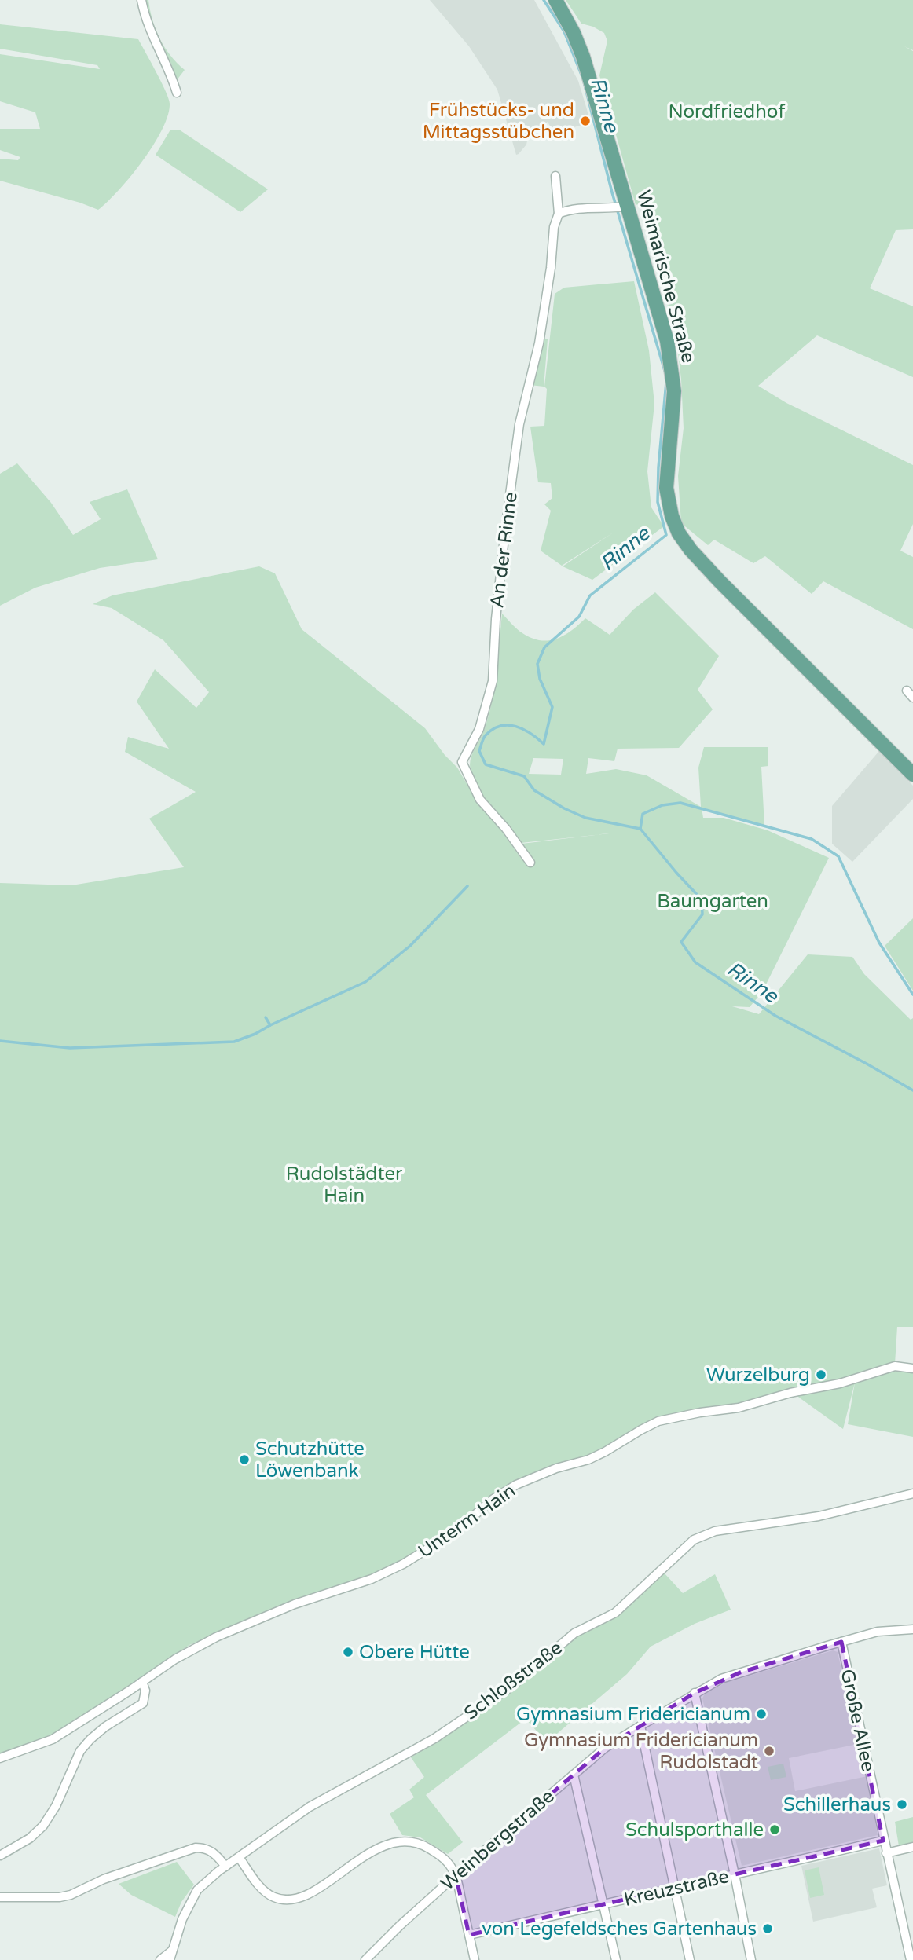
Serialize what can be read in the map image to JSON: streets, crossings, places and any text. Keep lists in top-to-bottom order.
{
  "streets": {
    "main road": ["Weimarische Straße"],
    "street": [
      "An der Rinne",
      "Unterm Hain",
      "Schloßstraße",
      "Große Allee",
      "Weinbergstraße",
      "Kreuzstraße"
    ]
  },
  "crossings": [
    ["Große Allee", "Weinbergstraße"],
    ["Große Allee", "Kreuzstraße"]
  ],
  "water": ["Rinne"],
  "parks": ["Nordfriedhof", "Baumgarten", "Rudolstädter Hain"],
  "places": [
    "Frühstücks- und Mittagsstübchen",
    "Wurzelburg",
    "Schutzhütte Löwenbank",
    "Obere Hütte",
    "Gymnasium Fridericianum",
    "Gymnasium Fridericianum Rudolstadt",
    "Schillerhaus",
    "Schulsporthalle",
    "von Legefeldsches Gartenhaus"
  ]
}
